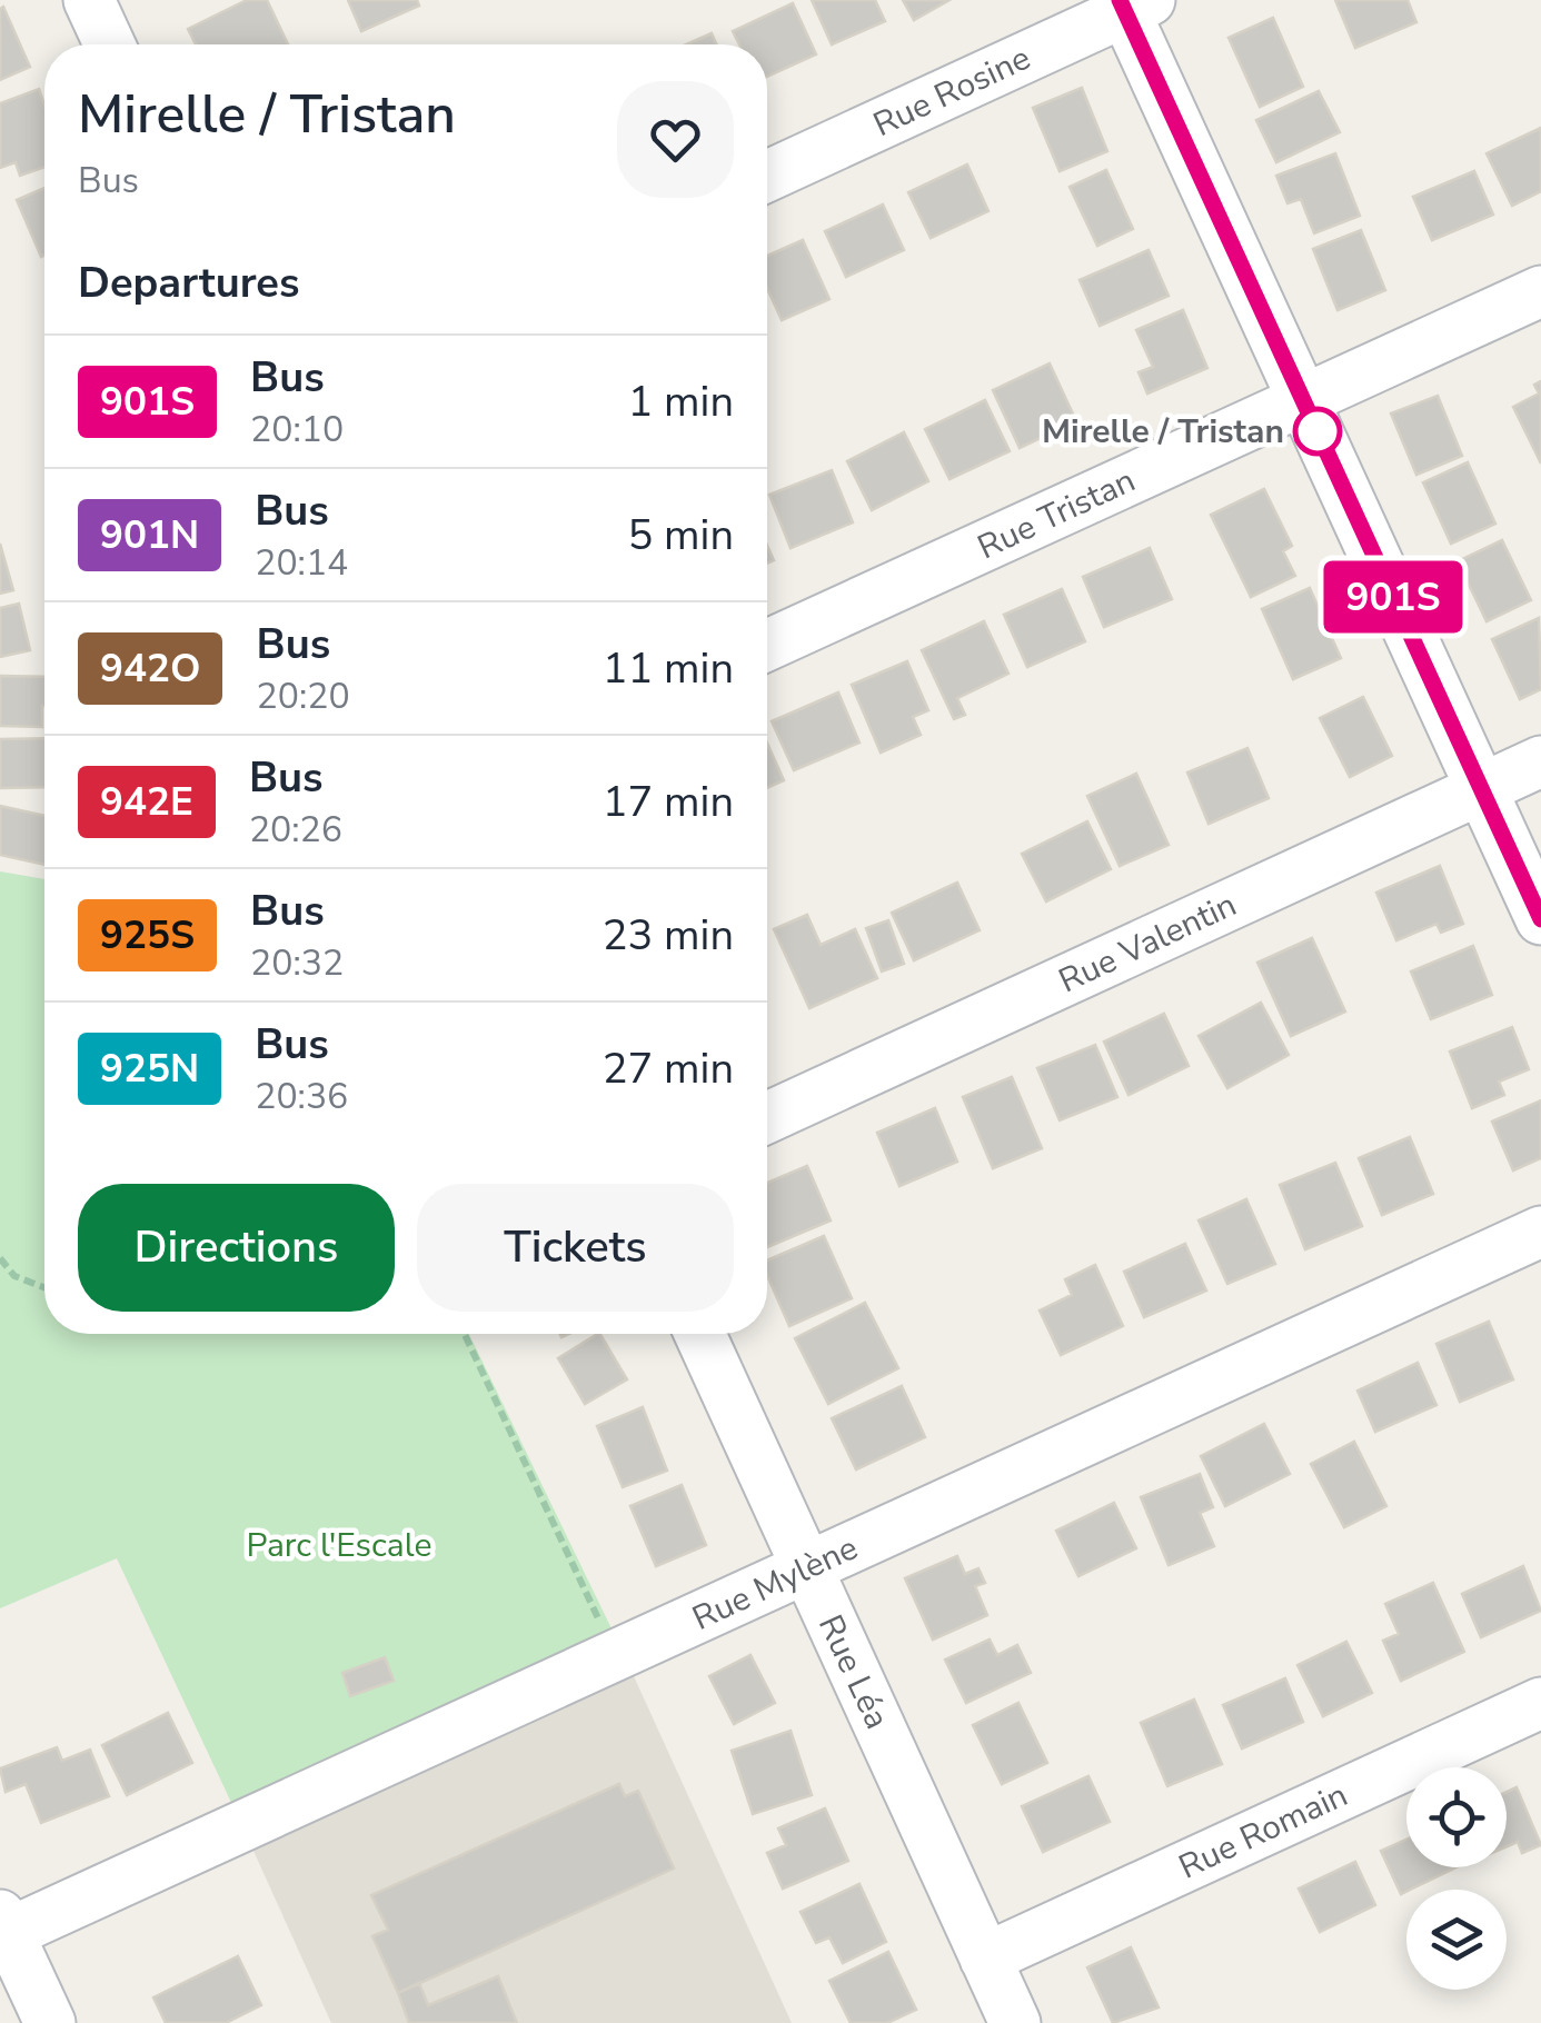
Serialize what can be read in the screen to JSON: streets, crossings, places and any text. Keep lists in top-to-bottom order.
{
  "streets": {
    "street": [
      "Rue Rosine",
      "Rue Tristan",
      "Rue Valentin",
      "Rue Mylène",
      "Rue Léa",
      "Rue Romain"
    ]
  },
  "crossings": [
    ["Rue Mylène", "Rue Léa"],
    ["Rue Léa", "Rue Romain"]
  ],
  "parks": ["Parc l'Escale"],
  "places": ["Mirelle / Tristan"],
  "lines": ["bus line 901S"],
  "page": {
    "on_map": "901S",
    "heading": [
      ["Mirelle / Tristan", "Bus"],
      "Departures"
    ],
    "list": [
      {
        "mark": "901S",
        "name": "Bus",
        "note": "20:10",
        "value": "1 min"
      },
      {
        "mark": "901N",
        "name": "Bus",
        "note": "20:14",
        "value": "5 min"
      },
      {
        "mark": "942O",
        "name": "Bus",
        "note": "20:20",
        "value": "11 min"
      },
      {
        "mark": "942E",
        "name": "Bus",
        "note": "20:26",
        "value": "17 min"
      },
      {
        "mark": "925S",
        "name": "Bus",
        "note": "20:32",
        "value": "23 min"
      },
      {
        "mark": "925N",
        "name": "Bus",
        "note": "20:36",
        "value": "27 min"
      }
    ],
    "buttons": ["Directions", "Tickets"]
  }
}
